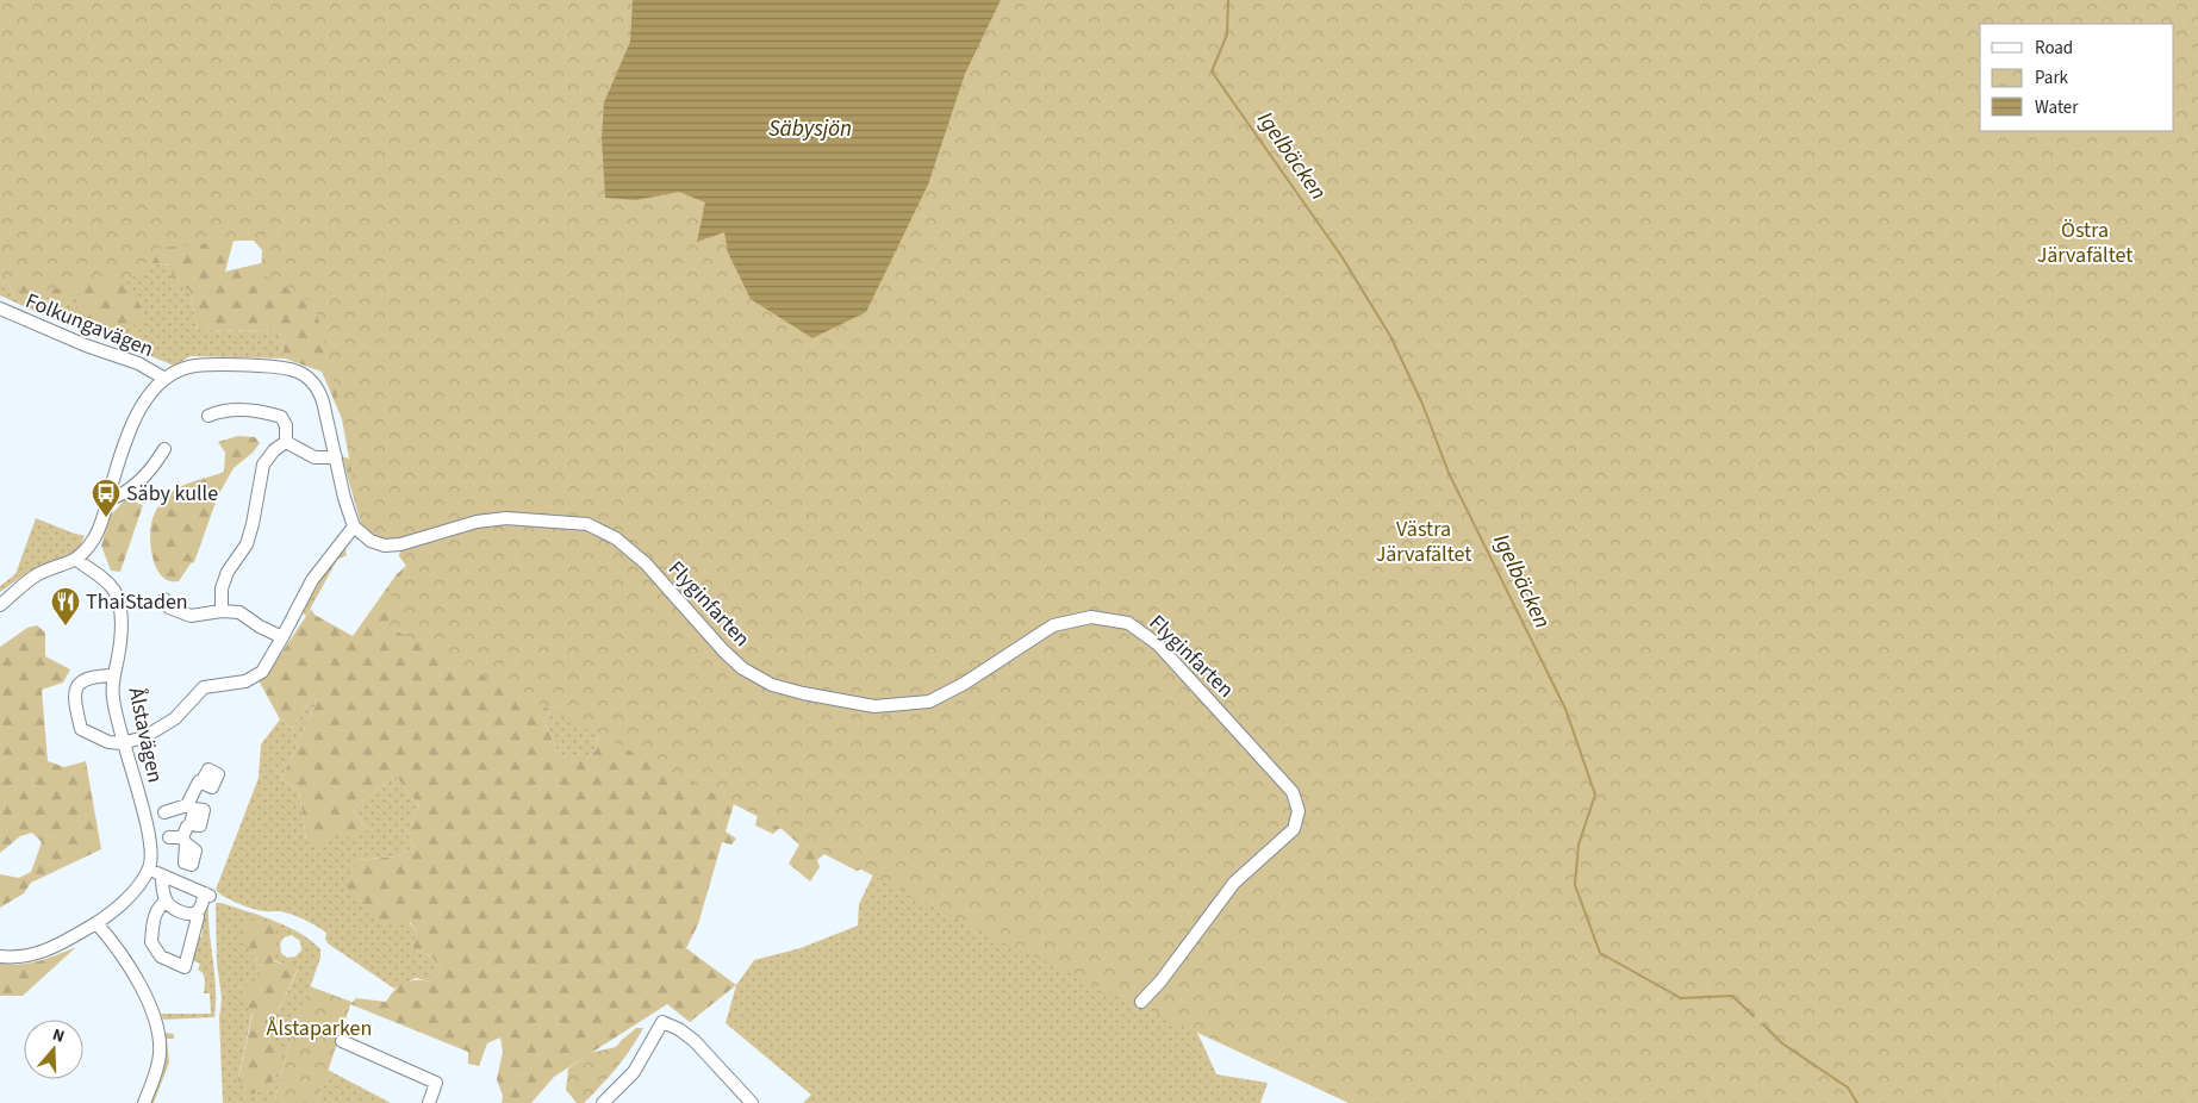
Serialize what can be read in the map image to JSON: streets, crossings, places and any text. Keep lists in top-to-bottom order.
{
  "streets": {
    "street": ["Folkungavägen", "Flyginfarten", "Ålstavägen"]
  },
  "water": ["Säbysjön", "Igelbäcken"],
  "parks": ["Östra Järvafältet", "Västra Järvafältet", "Ålstaparken"],
  "places": {
    "bus stop": ["Säby kulle"],
    "restaurant": ["ThaiStaden"]
  },
  "legend": ["Road", "Park", "Water"],
  "north": "top"
}
